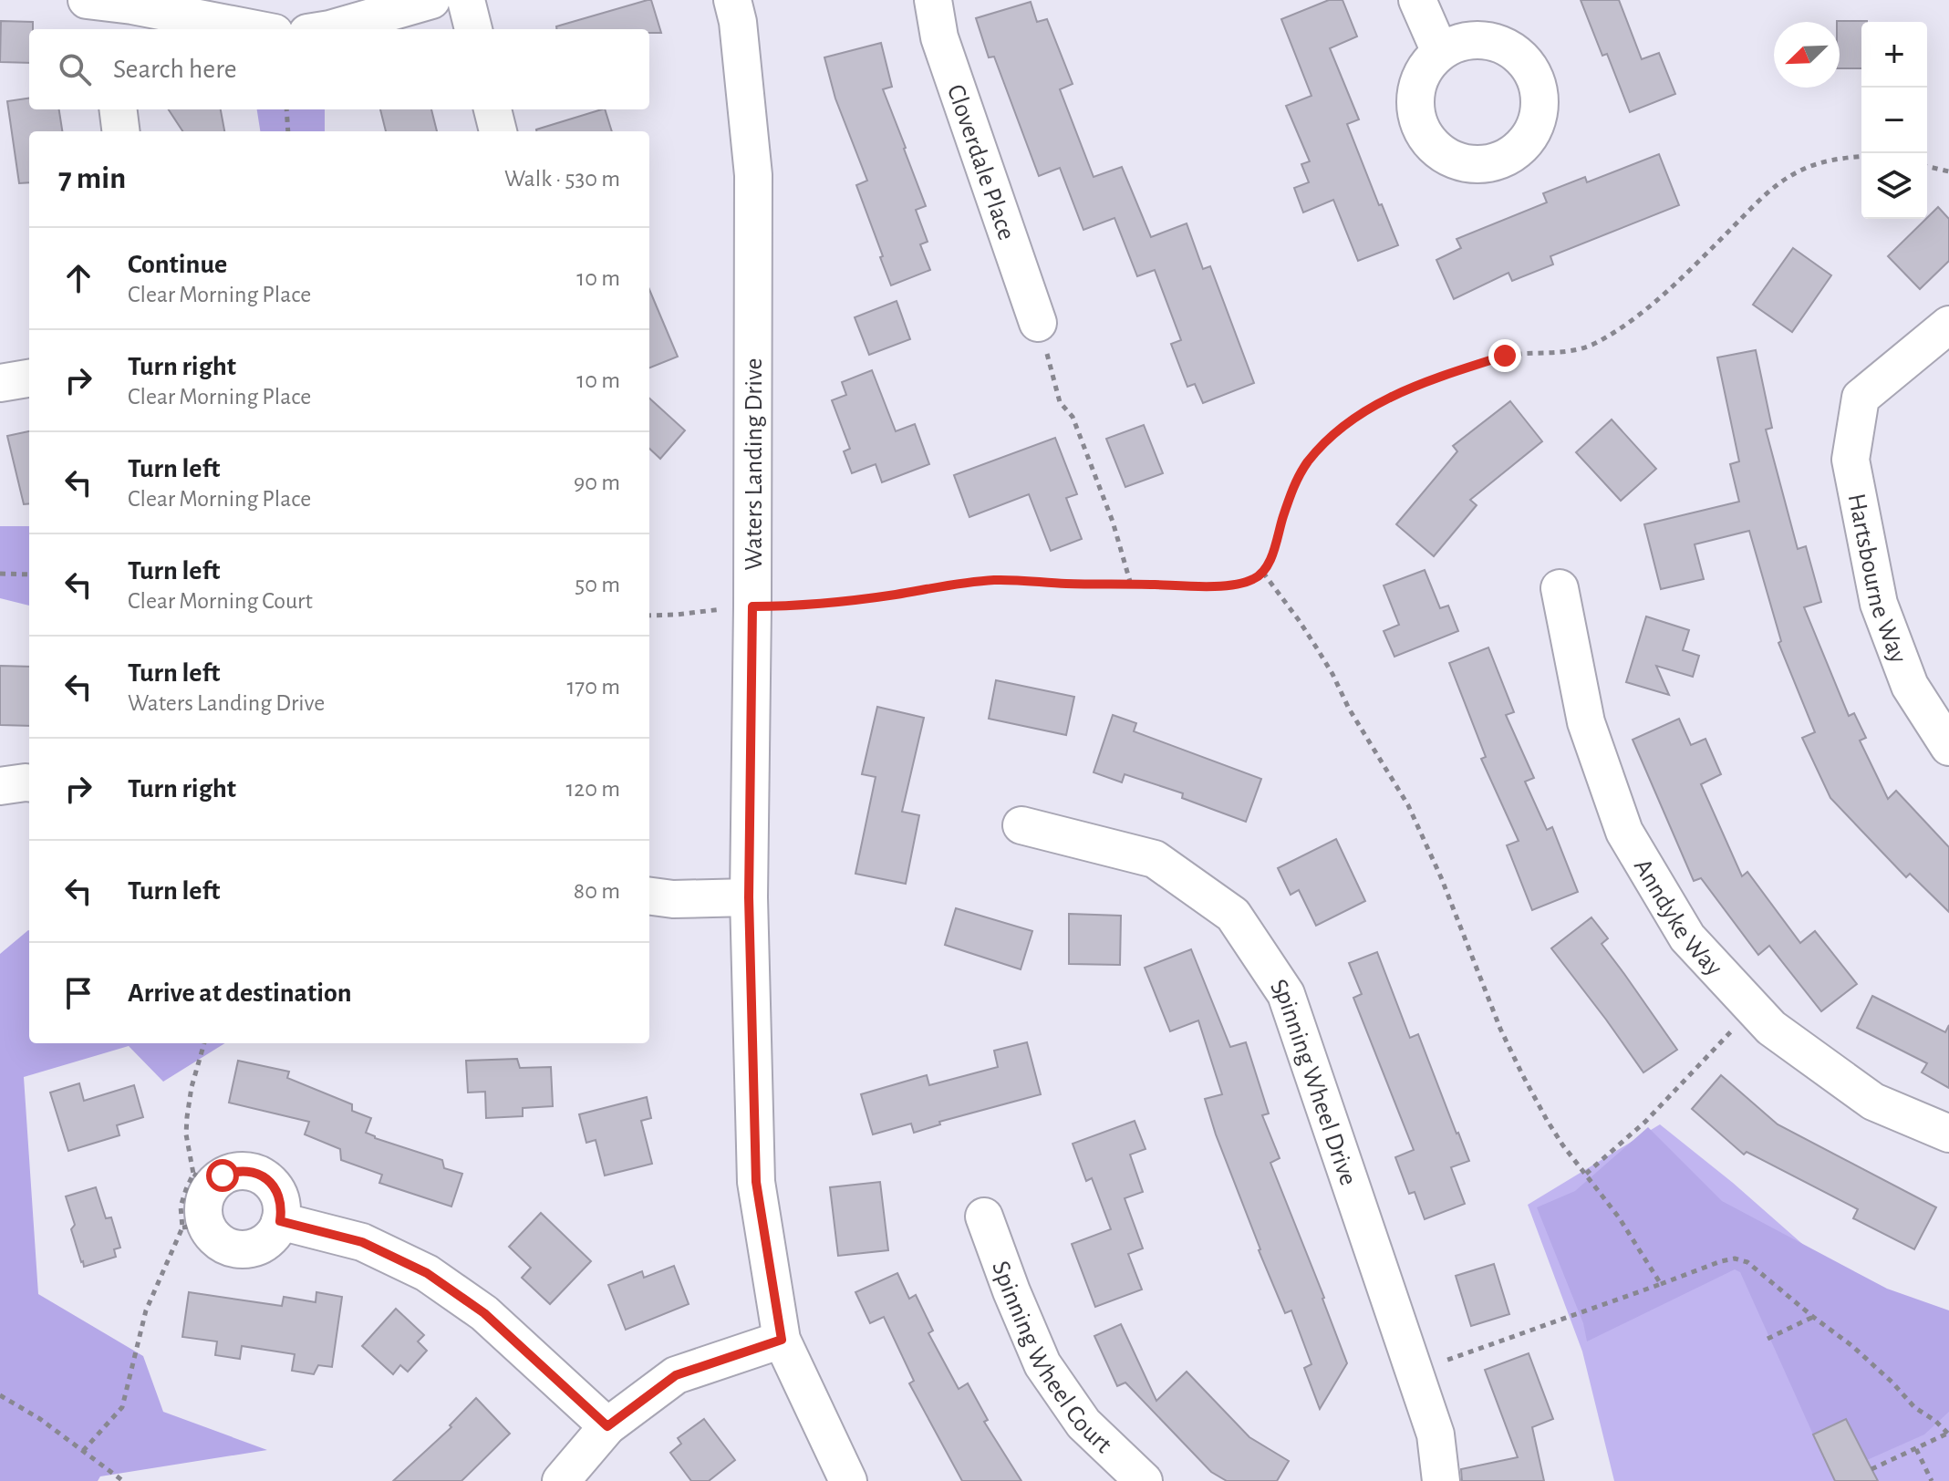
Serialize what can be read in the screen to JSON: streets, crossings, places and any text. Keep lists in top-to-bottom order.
{
  "streets": {
    "street": [
      "Cloverdale Place",
      "Waters Landing Drive",
      "Hartsbourne Way",
      "Anndyke Way",
      "Spinning Wheel Drive",
      "Spinning Wheel Court"
    ]
  },
  "north": "bottom left",
  "page": {
    "map_buttons": ["+", "−"],
    "search": "Search here",
    "heading": ["7 min", "Walk · 530 m"],
    "list": [
      ["Continue", "Clear Morning Place", "10 m"],
      ["Turn right", "Clear Morning Place", "10 m"],
      ["Turn left", "Clear Morning Place", "90 m"],
      ["Turn left", "Clear Morning Court", "50 m"],
      ["Turn left", "Waters Landing Drive", "170 m"],
      ["Turn right", "120 m"],
      ["Turn left", "80 m"],
      "Arrive at destination"
    ]
  }
}
